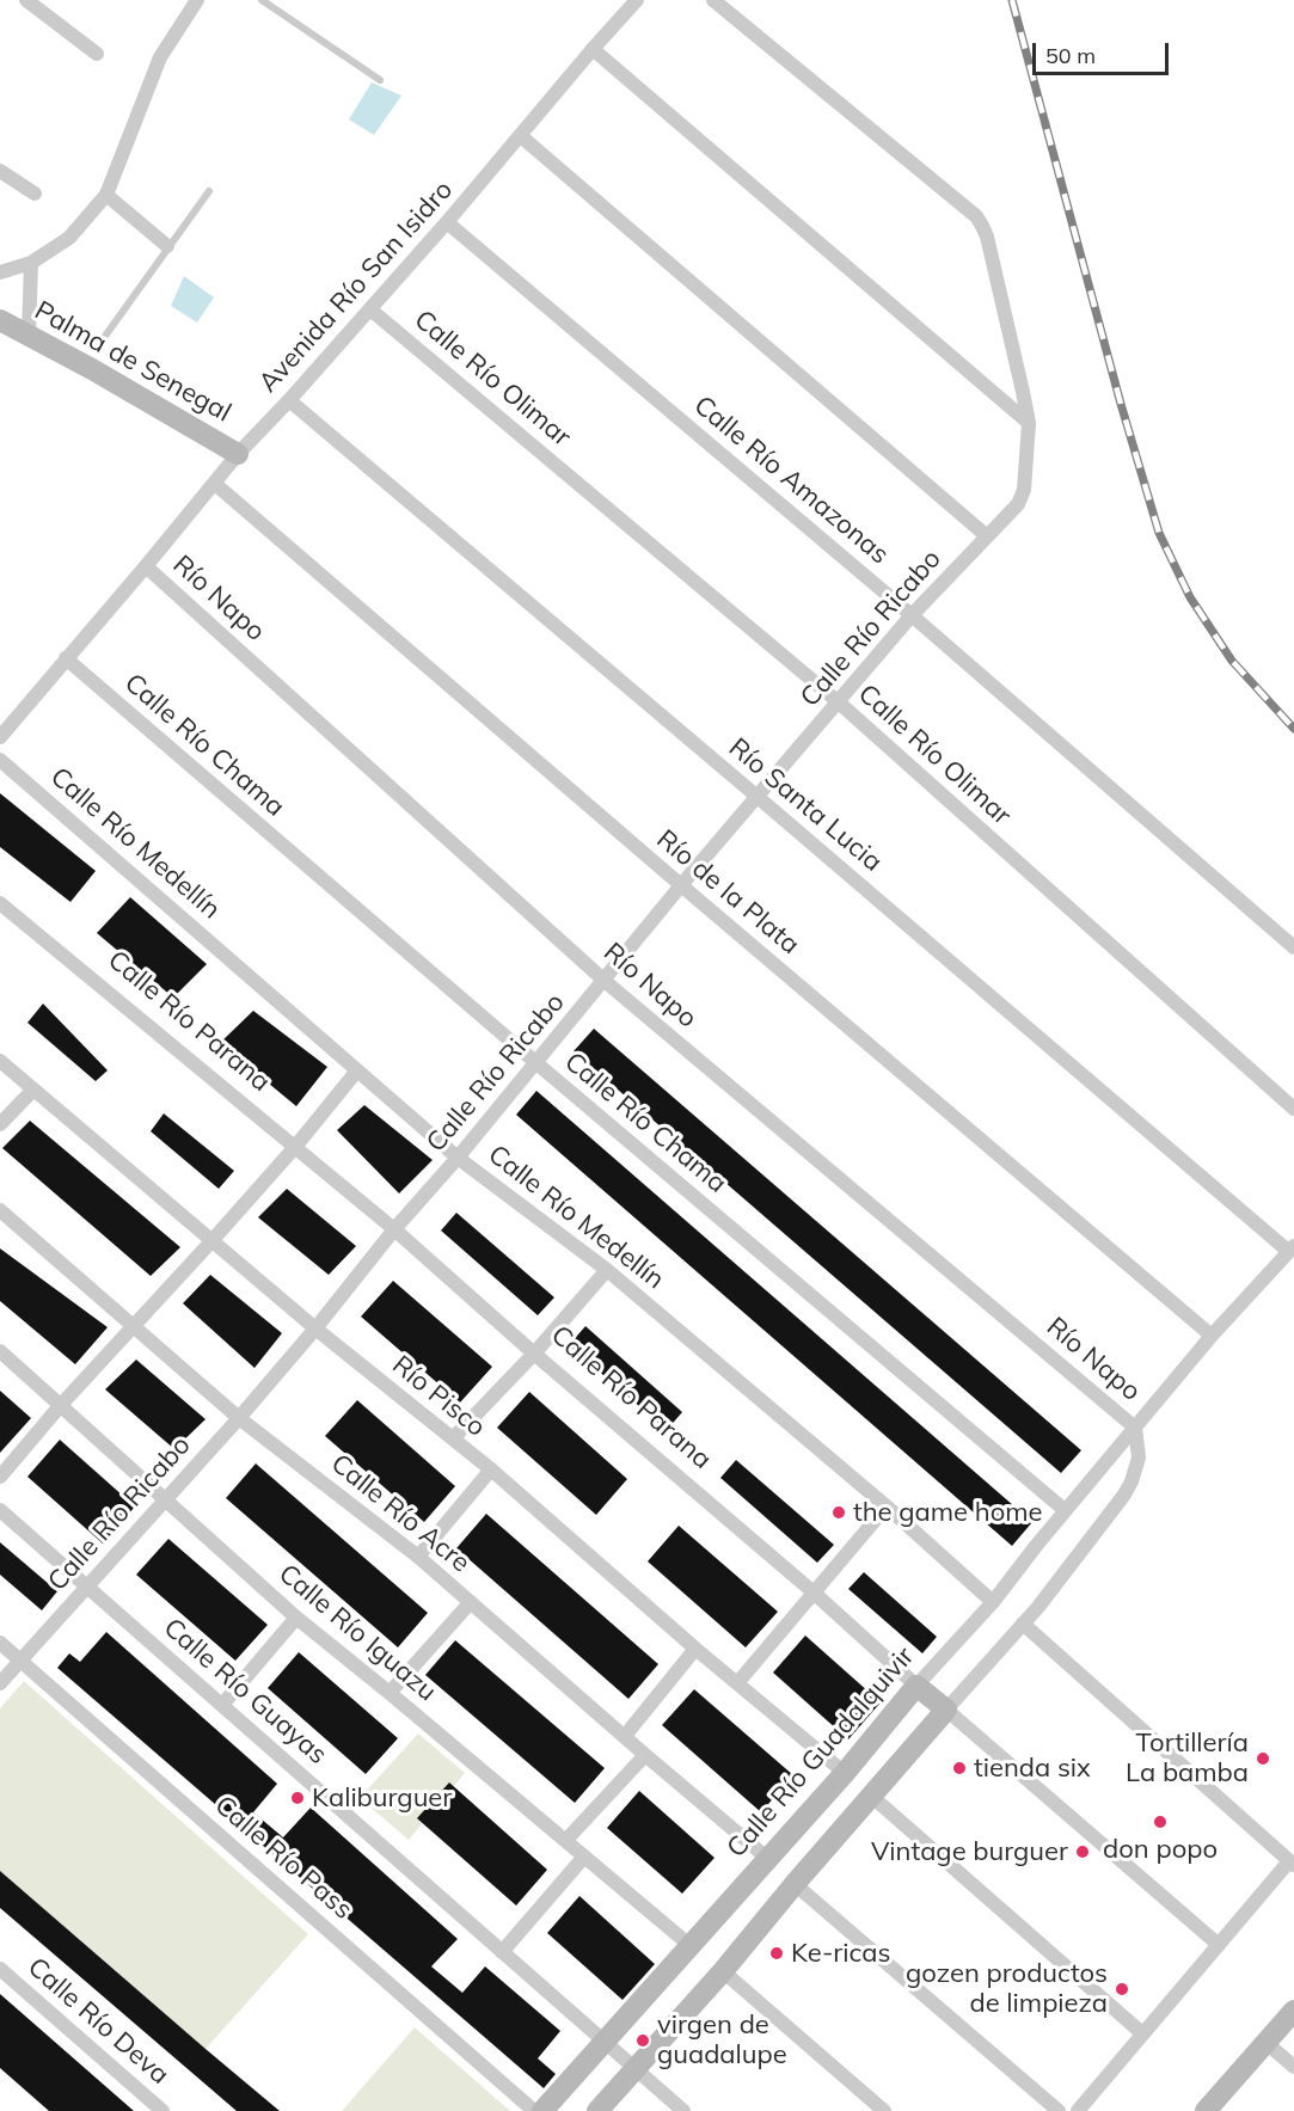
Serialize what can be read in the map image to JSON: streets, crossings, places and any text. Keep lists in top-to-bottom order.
{
  "streets": {
    "street": [
      "Avenida Río San Isidro",
      "Palma de Senegal",
      "Calle Río Olimar",
      "Calle Río Amazonas",
      "Río Napo",
      "Calle Río Ricabo",
      "Calle Río Chama",
      "Río Santa Lucia",
      "Calle Río Medellín",
      "Río de la Plata",
      "Calle Río Parana",
      "Río Pisco",
      "Calle Río Acre",
      "Calle Río Iguazu",
      "Calle Río Guayas",
      "Calle Río Guadalquivir",
      "Calle Río Pass",
      "Calle Río Deva"
    ]
  },
  "crossings": [
    ["Avenida Río San Isidro", "Palma de Senegal"],
    ["Avenida Río San Isidro", "Calle Río Olimar"],
    ["Avenida Río San Isidro", "Calle Río Amazonas"],
    ["Avenida Río San Isidro", "Río Napo"],
    ["Avenida Río San Isidro", "Calle Río Chama"],
    ["Avenida Río San Isidro", "Río Santa Lucia"],
    ["Avenida Río San Isidro", "Río de la Plata"],
    ["Calle Río Olimar", "Calle Río Ricabo"],
    ["Calle Río Amazonas", "Calle Río Ricabo"],
    ["Río Napo", "Calle Río Ricabo"],
    ["Río Napo", "Calle Río Guadalquivir"],
    ["Calle Río Ricabo", "Calle Río Chama"],
    ["Calle Río Ricabo", "Río Santa Lucia"],
    ["Calle Río Ricabo", "Calle Río Medellín"],
    ["Calle Río Ricabo", "Río de la Plata"],
    ["Calle Río Ricabo", "Calle Río Parana"],
    ["Calle Río Ricabo", "Río Pisco"],
    ["Calle Río Ricabo", "Calle Río Acre"],
    ["Calle Río Ricabo", "Calle Río Iguazu"],
    ["Calle Río Ricabo", "Calle Río Guayas"],
    ["Calle Río Ricabo", "Calle Río Pass"],
    ["Calle Río Chama", "Calle Río Guadalquivir"],
    ["Río Santa Lucia", "Calle Río Guadalquivir"],
    ["Calle Río Medellín", "Calle Río Guadalquivir"],
    ["Río de la Plata", "Calle Río Guadalquivir"],
    ["Calle Río Parana", "Calle Río Guadalquivir"],
    ["Río Pisco", "Calle Río Guadalquivir"],
    ["Calle Río Acre", "Calle Río Guadalquivir"],
    ["Calle Río Iguazu", "Calle Río Guadalquivir"],
    ["Calle Río Guayas", "Calle Río Guadalquivir"]
  ],
  "places": [
    "the game home",
    "Tortillería La bamba",
    "tienda six",
    "Kaliburguer",
    "don popo",
    "Vintage burguer",
    "Ke-ricas",
    "gozen productos de limpieza",
    "virgen de guadalupe"
  ],
  "scale_bar": "50 m"
}
